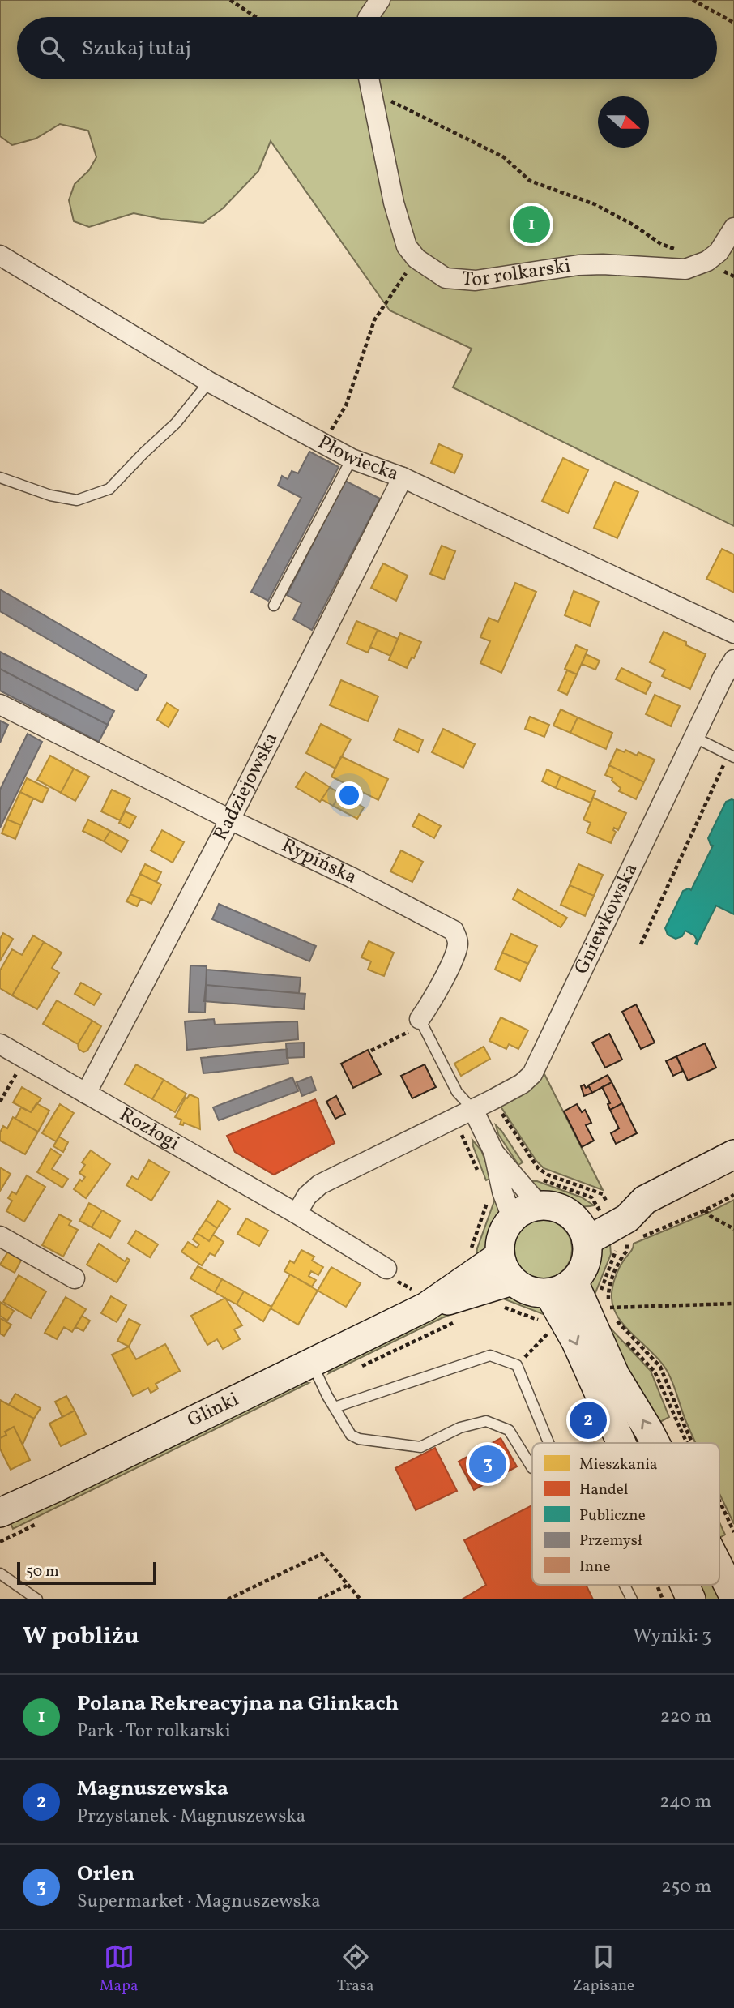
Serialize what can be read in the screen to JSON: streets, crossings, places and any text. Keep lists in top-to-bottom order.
{
  "streets": {
    "street": [
      "Tor rolkarski",
      "Płowiecka",
      "Radziejowska",
      "Rypińska",
      "Gniewkowska",
      "Rozłogi",
      "Glinki"
    ]
  },
  "crossings": [
    ["Płowiecka", "Radziejowska"],
    ["Radziejowska", "Rypińska"],
    ["Radziejowska", "Rozłogi"]
  ],
  "legend": [
    "Mieszkania",
    "Handel",
    "Publiczne",
    "Przemysł",
    "Inne"
  ],
  "scale_bar": "50 m",
  "north": "right",
  "page": {
    "search": "Szukaj tutaj",
    "pins": ["1", "2", "3"],
    "scale": "50 m",
    "heading": ["W pobliżu", "Wyniki: 3"],
    "list": [
      {
        "mark": "1",
        "name": "Polana Rekreacyjna na Glinkach",
        "note": "Park · Tor rolkarski",
        "value": "220 m"
      },
      {
        "mark": "2",
        "name": "Magnuszewska",
        "note": "Przystanek · Magnuszewska",
        "value": "240 m"
      },
      {
        "mark": "3",
        "name": "Orlen",
        "note": "Supermarket · Magnuszewska",
        "value": "250 m"
      }
    ],
    "nav": ["Mapa", "Trasa", "Zapisane"]
  }
}
